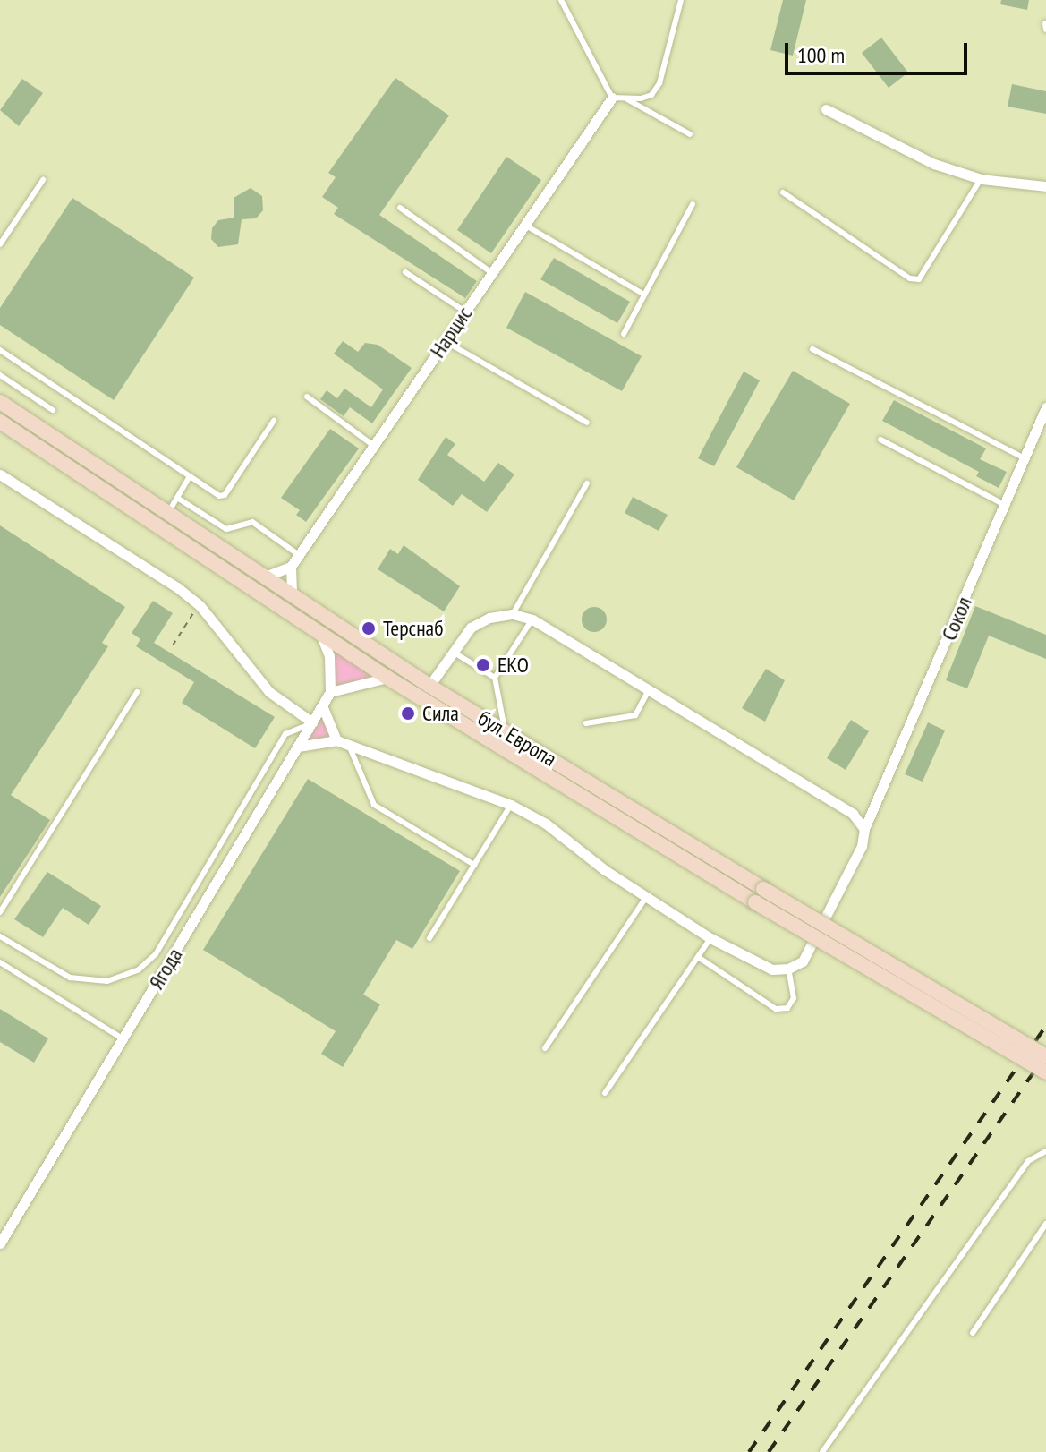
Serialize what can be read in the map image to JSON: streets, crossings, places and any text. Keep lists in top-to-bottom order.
{
  "streets": {
    "main road": ["бул. Европа"],
    "street": ["Нарцис", "Сокол", "Ягода"]
  },
  "places": ["Терснаб", "EKO", "Сила"],
  "scale_bar": "100 m"
}
